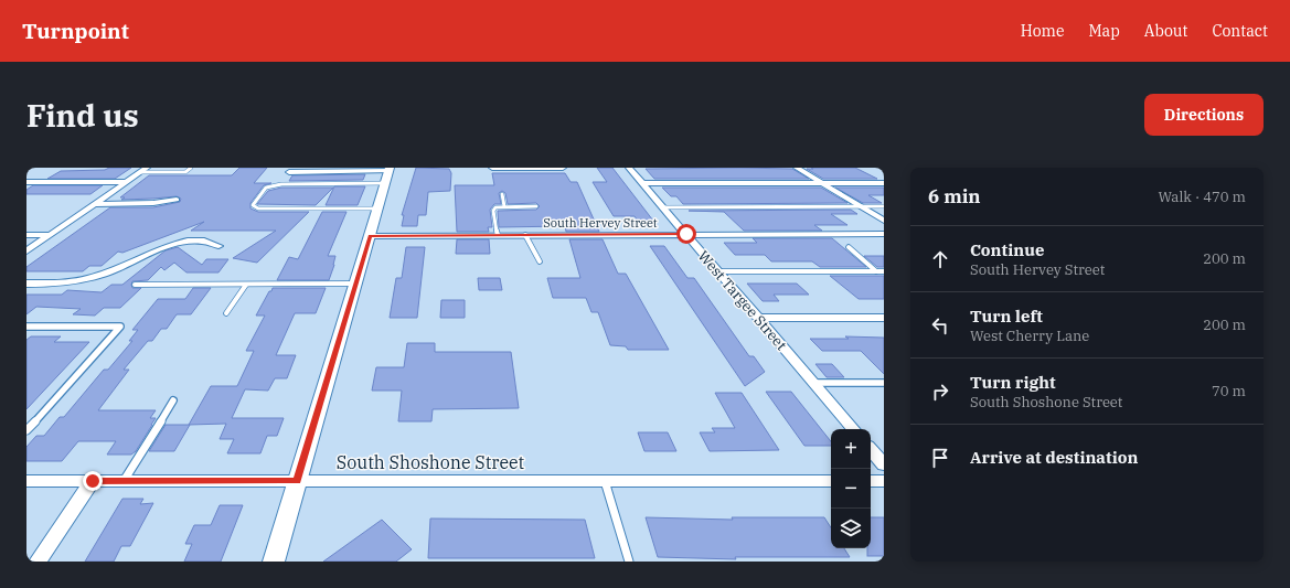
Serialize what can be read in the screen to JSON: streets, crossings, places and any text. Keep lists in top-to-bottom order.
{
  "streets": {
    "street": ["South Hervey Street", "West Targee Street", "South Shoshone Street"]
  },
  "crossings": [
    ["South Hervey Street", "West Targee Street"]
  ],
  "page": {
    "header": "Turnpoint",
    "nav": [
      "Home",
      "Map",
      "About",
      "Contact"
    ],
    "buttons": "Directions",
    "title": "Find us",
    "heading": ["6 min", "Walk · 470 m"],
    "list": [
      ["Continue", "South Hervey Street", "200 m"],
      ["Turn left", "West Cherry Lane", "200 m"],
      ["Turn right", "South Shoshone Street", "70 m"],
      "Arrive at destination"
    ],
    "map_buttons": ["+", "−"]
  }
}
